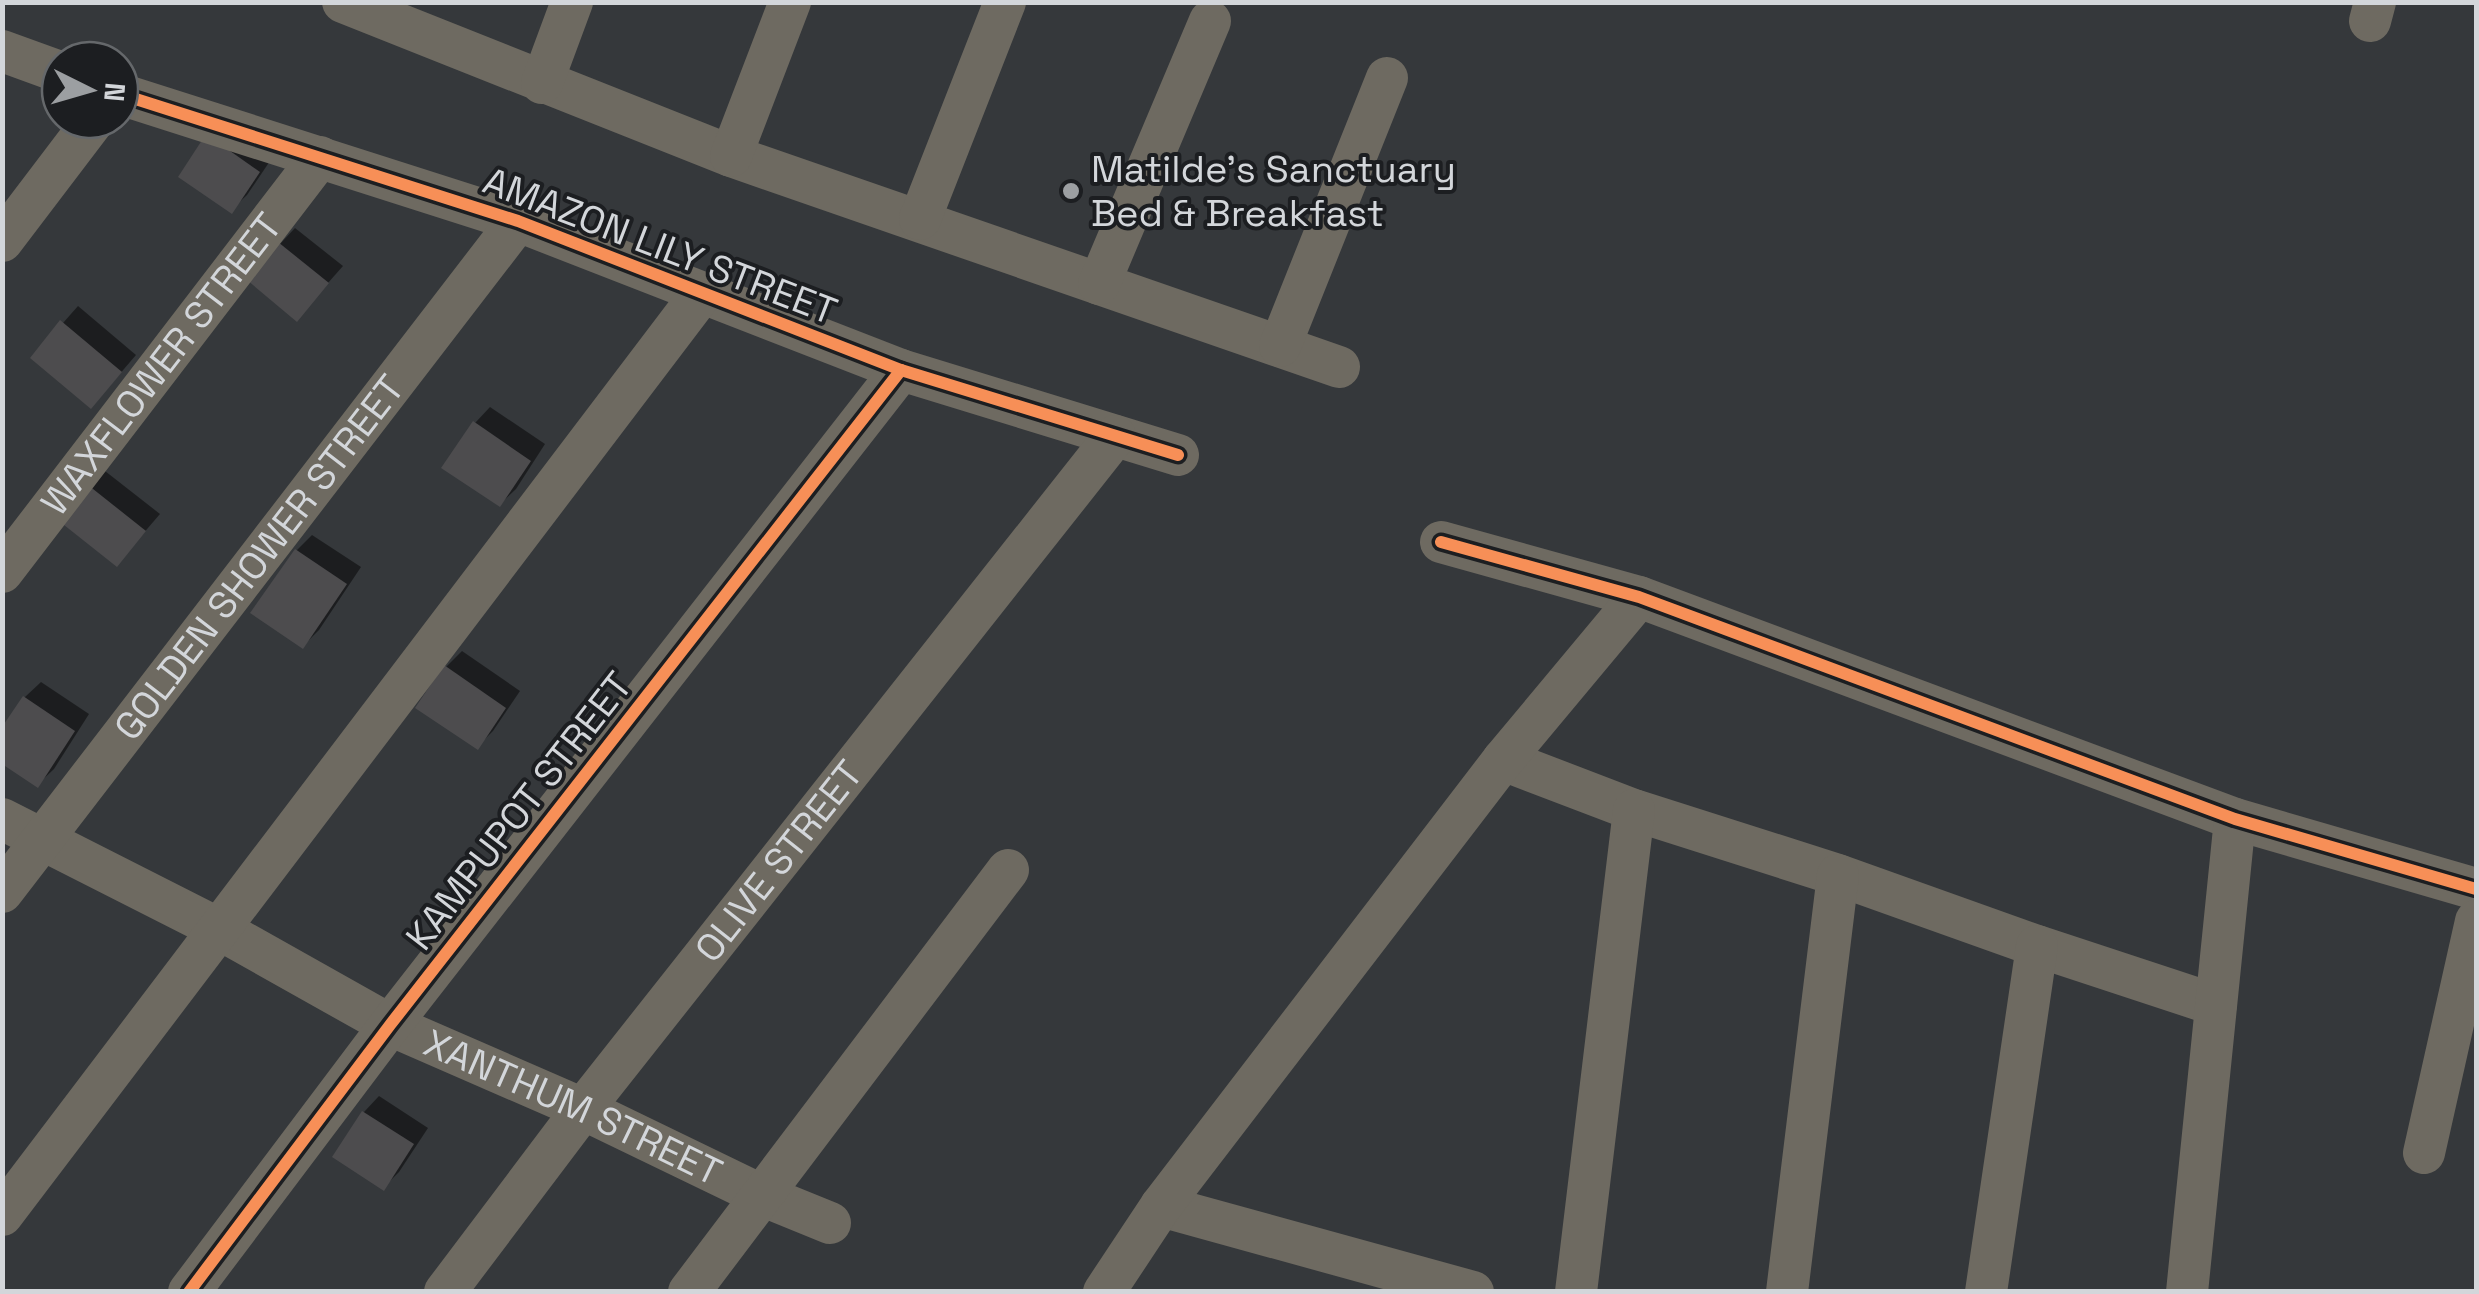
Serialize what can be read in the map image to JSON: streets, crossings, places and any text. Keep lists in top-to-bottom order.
{
  "streets": {
    "street": [
      "AMAZON LILY STREET",
      "WAXFLOWER STREET",
      "GOLDEN SHOWER STREET",
      "KAMPUPOT STREET",
      "OLIVE STREET",
      "XANTHUM STREET"
    ]
  },
  "crossings": [
    ["AMAZON LILY STREET", "WAXFLOWER STREET"],
    ["AMAZON LILY STREET", "GOLDEN SHOWER STREET"],
    ["AMAZON LILY STREET", "KAMPUPOT STREET"],
    ["AMAZON LILY STREET", "OLIVE STREET"],
    ["GOLDEN SHOWER STREET", "XANTHUM STREET"],
    ["KAMPUPOT STREET", "XANTHUM STREET"],
    ["OLIVE STREET", "XANTHUM STREET"]
  ],
  "places": ["Matilde's Sanctuary Bed & Breakfast"],
  "north": "right"
}
